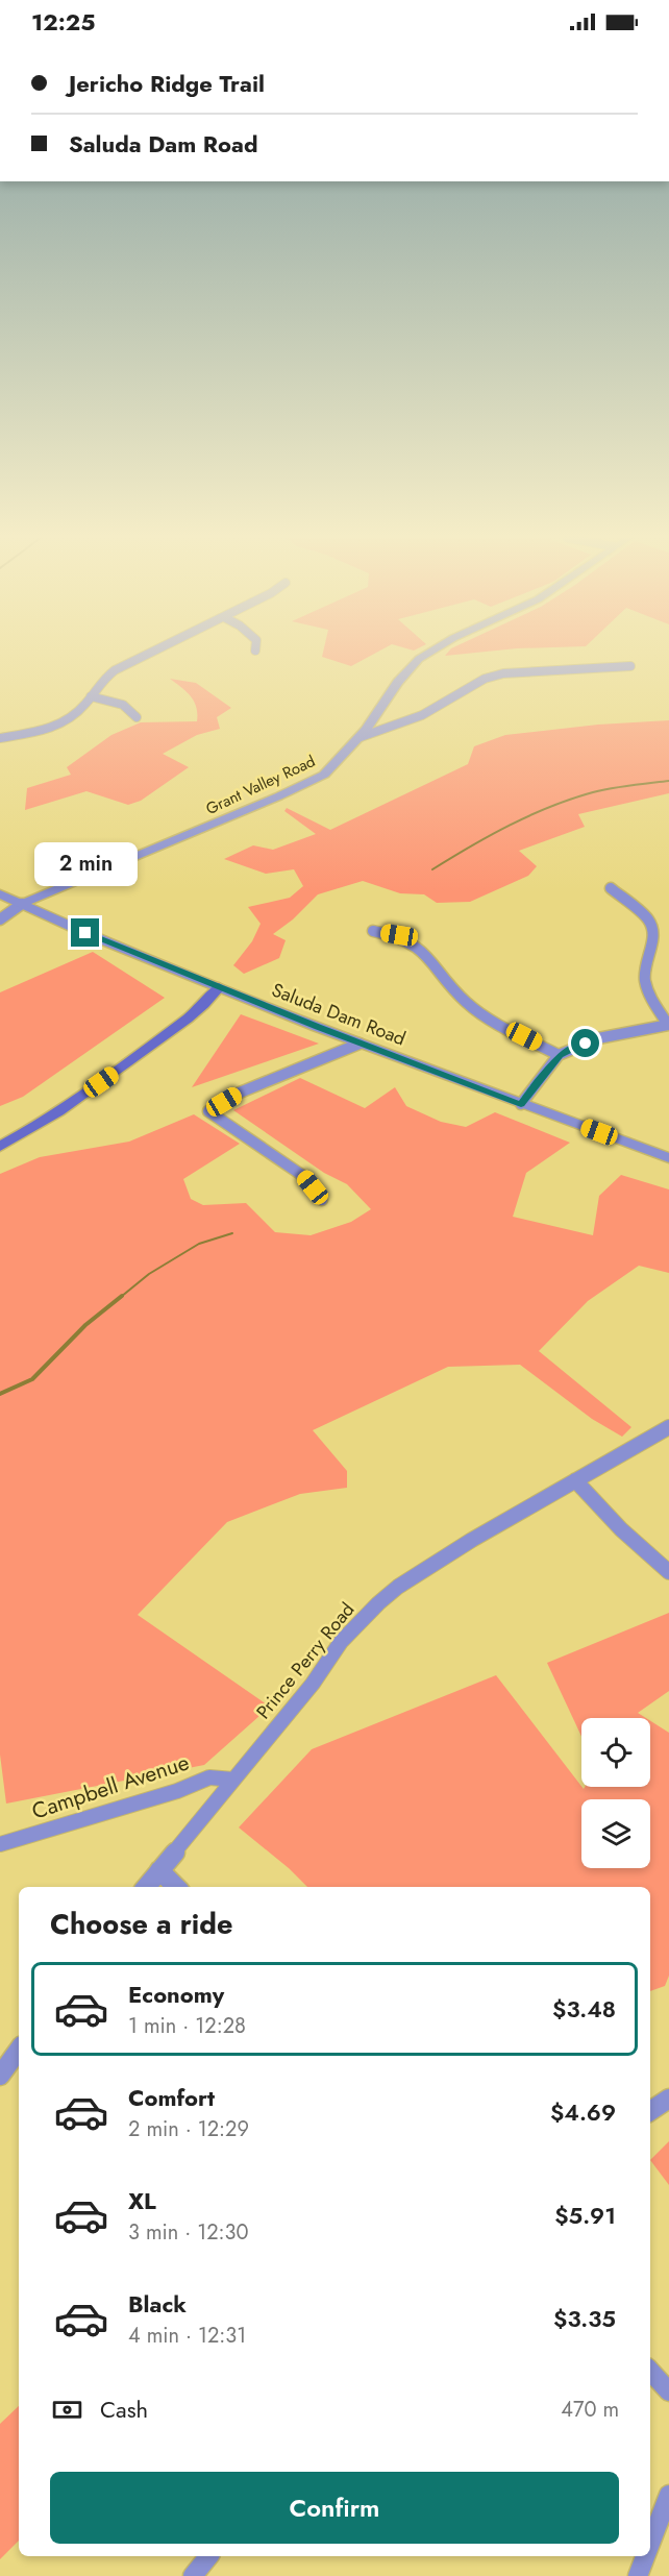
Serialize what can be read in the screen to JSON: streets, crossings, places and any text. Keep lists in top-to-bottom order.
{
  "streets": {
    "street": [
      "Grant Valley Road",
      "Saluda Dam Road",
      "Prince Perry Road",
      "Campbell Avenue"
    ]
  },
  "crossings": [
    ["Grant Valley Road", "Saluda Dam Road"],
    ["Prince Perry Road", "Campbell Avenue"]
  ],
  "page": {
    "status": "12:25",
    "banner": ["Jericho Ridge Trail", "Saluda Dam Road"],
    "bubble": "2 min",
    "heading": "Choose a ride",
    "list": [
      {
        "name": "Economy",
        "note": "1 min · 12:28",
        "value": "$3.48"
      },
      {
        "name": "Comfort",
        "note": "2 min · 12:29",
        "value": "$4.69"
      },
      {
        "name": "XL",
        "note": "3 min · 12:30",
        "value": "$5.91"
      },
      {
        "name": "Black",
        "note": "4 min · 12:31",
        "value": "$3.35"
      }
    ],
    "pay": ["Cash", "470 m"],
    "buttons": "Confirm"
  }
}
